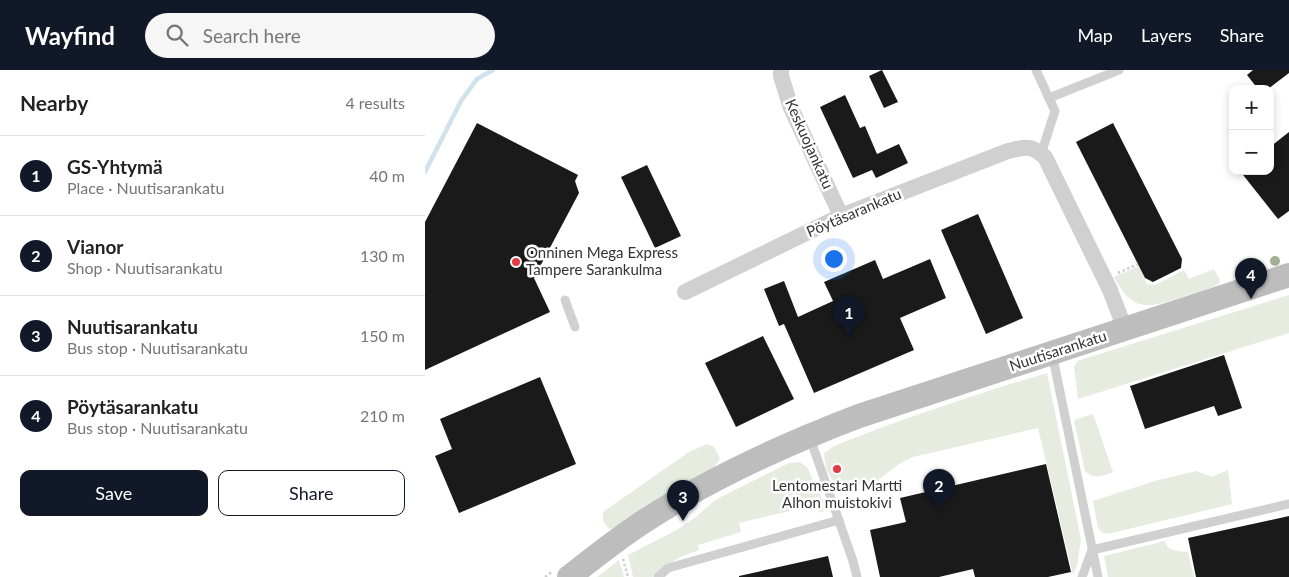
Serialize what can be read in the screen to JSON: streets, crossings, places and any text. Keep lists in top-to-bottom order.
{
  "streets": {
    "main road": ["Nuutisarankatu"],
    "street": ["Keskuojankatu", "Pöytäsarankatu"]
  },
  "crossings": [
    ["Keskuojankatu", "Pöytäsarankatu"]
  ],
  "places": ["Onninen Mega Express Tampere Sarankulma", "Lentomestari Martti Alhon muistokivi"],
  "page": {
    "header": "Wayfind",
    "search": "Search here",
    "nav": ["Map", "Layers", "Share"],
    "heading": ["Nearby", "4 results"],
    "map_buttons": ["+", "−"],
    "list": [
      {
        "mark": "1",
        "name": "GS-Yhtymä",
        "note": "Place · Nuutisarankatu",
        "value": "40 m"
      },
      {
        "mark": "2",
        "name": "Vianor",
        "note": "Shop · Nuutisarankatu",
        "value": "130 m"
      },
      {
        "mark": "3",
        "name": "Nuutisarankatu",
        "note": "Bus stop · Nuutisarankatu",
        "value": "150 m"
      },
      {
        "mark": "4",
        "name": "Pöytäsarankatu",
        "note": "Bus stop · Nuutisarankatu",
        "value": "210 m"
      }
    ],
    "pins": [
      "4",
      "1",
      "2",
      "3"
    ],
    "buttons": ["Save", "Share"]
  }
}
